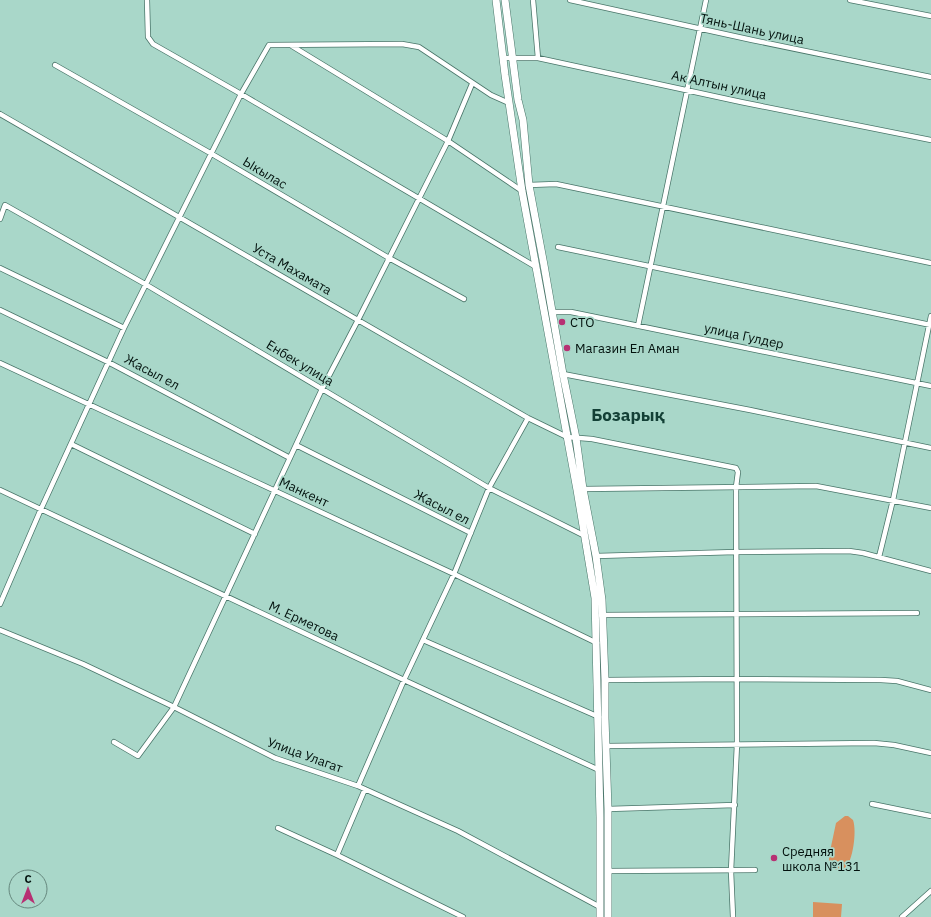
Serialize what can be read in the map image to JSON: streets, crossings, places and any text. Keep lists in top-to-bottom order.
{
  "streets": {
    "street": [
      "Тянь-Шань улица",
      "Ак Алтын улица",
      "Ыкылас",
      "Уста Махамата",
      "улица Гулдер",
      "Енбек улица",
      "Жасыл ел",
      "Манкент",
      "М. Ерметова",
      "Улица Улагат"
    ]
  },
  "districts": ["Бозарық"],
  "places": ["СТО", "Магазин Ел Аман", "Средняя школа №131"],
  "north": "top"
}
